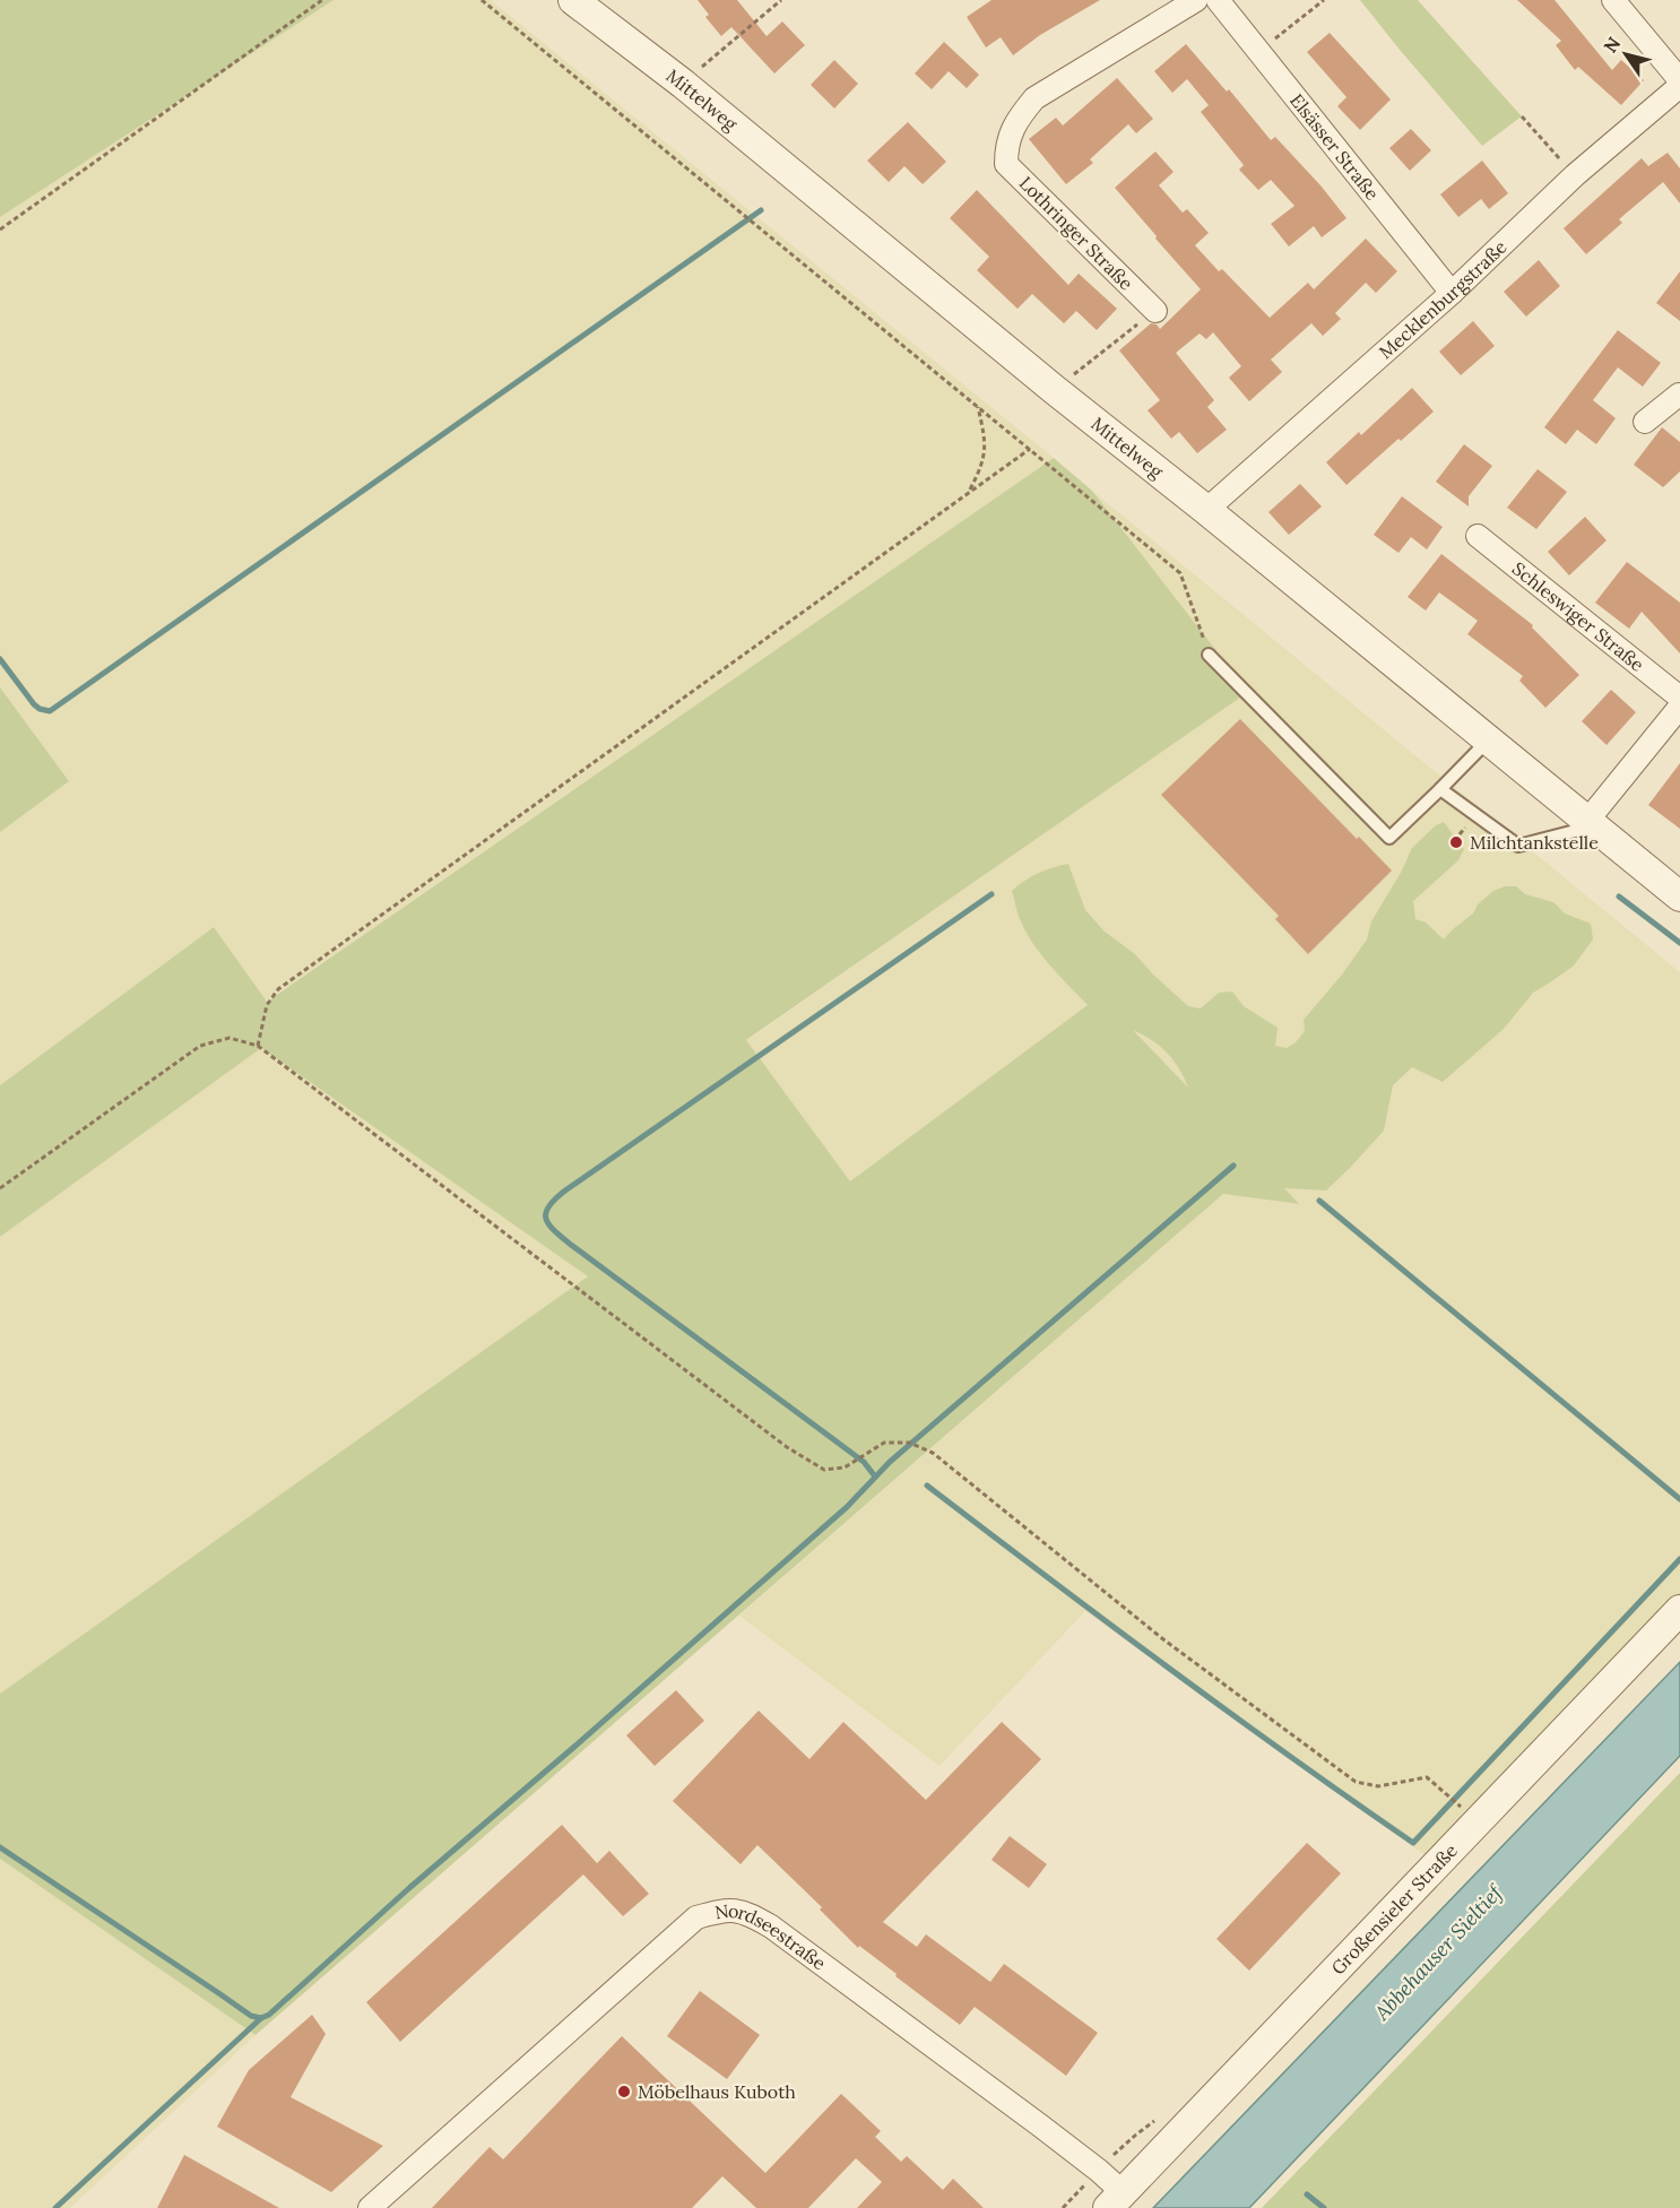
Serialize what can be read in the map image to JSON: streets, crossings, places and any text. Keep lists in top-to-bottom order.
{
  "streets": {
    "street": [
      "Mittelweg",
      "Elsässer Straße",
      "Lothringer Straße",
      "Mecklenburgstraße",
      "Schleswiger Straße",
      "Großensieler Straße",
      "Nordseestraße"
    ]
  },
  "crossings": [
    ["Mittelweg", "Mecklenburgstraße"],
    ["Elsässer Straße", "Mecklenburgstraße"],
    ["Großensieler Straße", "Nordseestraße"]
  ],
  "water": ["Abbehauser Sieltief"],
  "places": ["Milchtankstelle", "Möbelhaus Kuboth"],
  "north": "top left"
}
